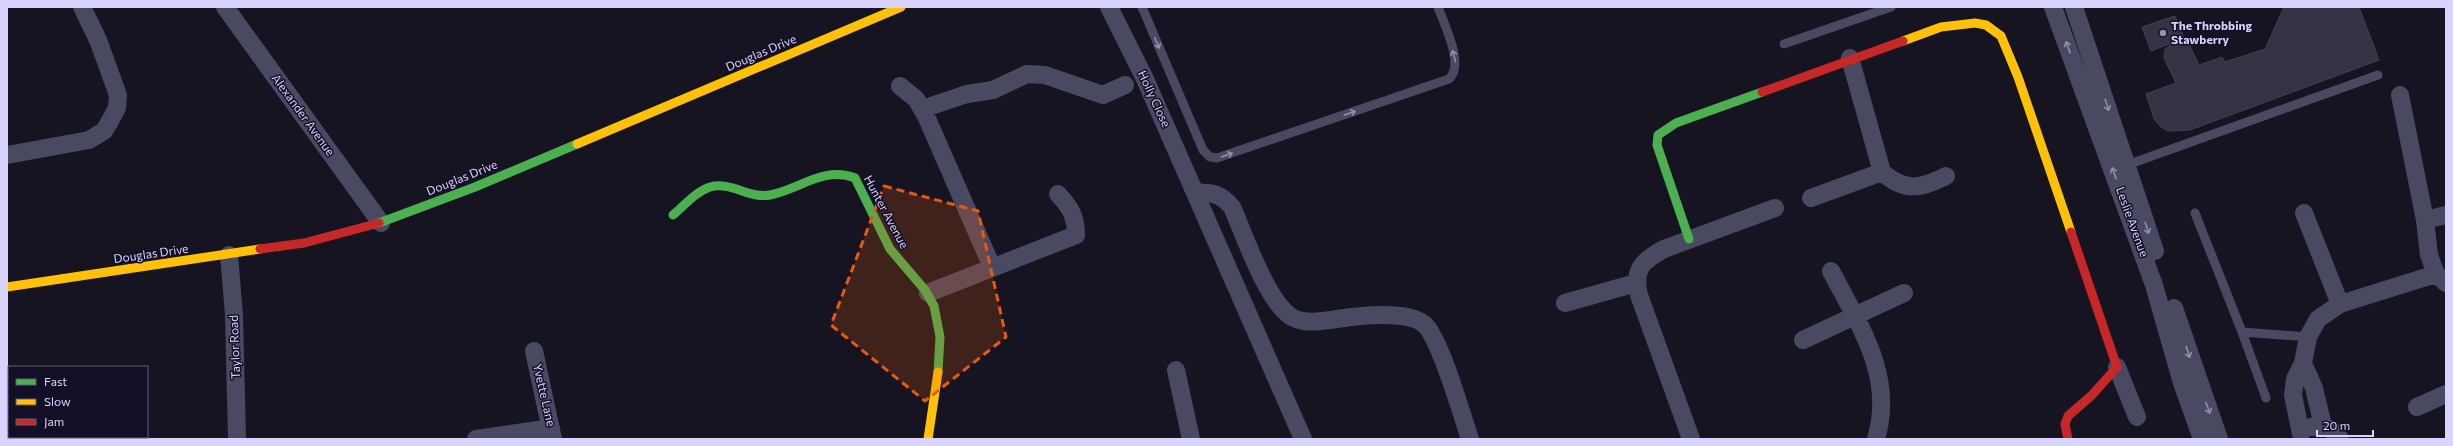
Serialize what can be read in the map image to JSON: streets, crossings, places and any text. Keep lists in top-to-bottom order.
{
  "streets": {
    "street": [
      "Douglas Drive",
      "Holly Close",
      "Alexander Avenue",
      "Hunter Avenue",
      "Leslie Avenue",
      "Taylor Road",
      "Yvette Lane"
    ]
  },
  "crossings": [
    ["Douglas Drive", "Alexander Avenue"],
    ["Douglas Drive", "Taylor Road"]
  ],
  "places": ["The Throbbing Stawberry"],
  "legend": ["Fast", "Slow", "Jam"],
  "scale_bar": "20 m"
}
